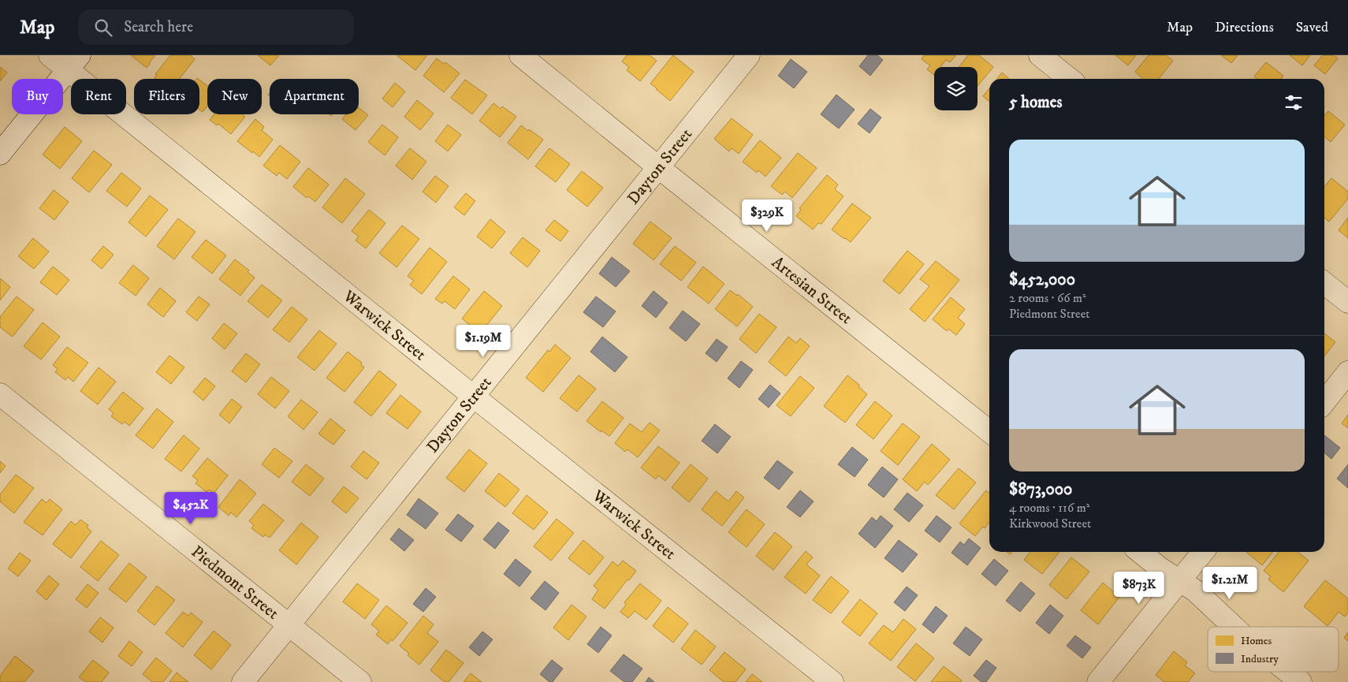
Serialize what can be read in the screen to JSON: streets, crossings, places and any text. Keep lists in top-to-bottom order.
{
  "streets": {
    "street": [
      "Dayton Street",
      "Artesian Street",
      "Warwick Street",
      "Piedmont Street"
    ]
  },
  "crossings": [
    ["Dayton Street", "Artesian Street"],
    ["Dayton Street", "Warwick Street"],
    ["Dayton Street", "Piedmont Street"]
  ],
  "legend": ["Homes", "Industry"],
  "page": {
    "header": "Map",
    "search": "Search here",
    "nav": ["Map", "Directions", "Saved"],
    "chip": [
      "Buy",
      "Rent",
      "Filters",
      "New",
      "Apartment"
    ],
    "heading": "5 homes",
    "list": [
      {
        "name": "$452,000",
        "note": "2 rooms · 66 m² · Piedmont Street"
      },
      {
        "name": "$873,000",
        "note": "4 rooms · 116 m² · Kirkwood Street"
      }
    ],
    "price": [
      "$329K",
      "$1.19M",
      "$452K",
      "$1.21M",
      "$873K"
    ]
  }
}
